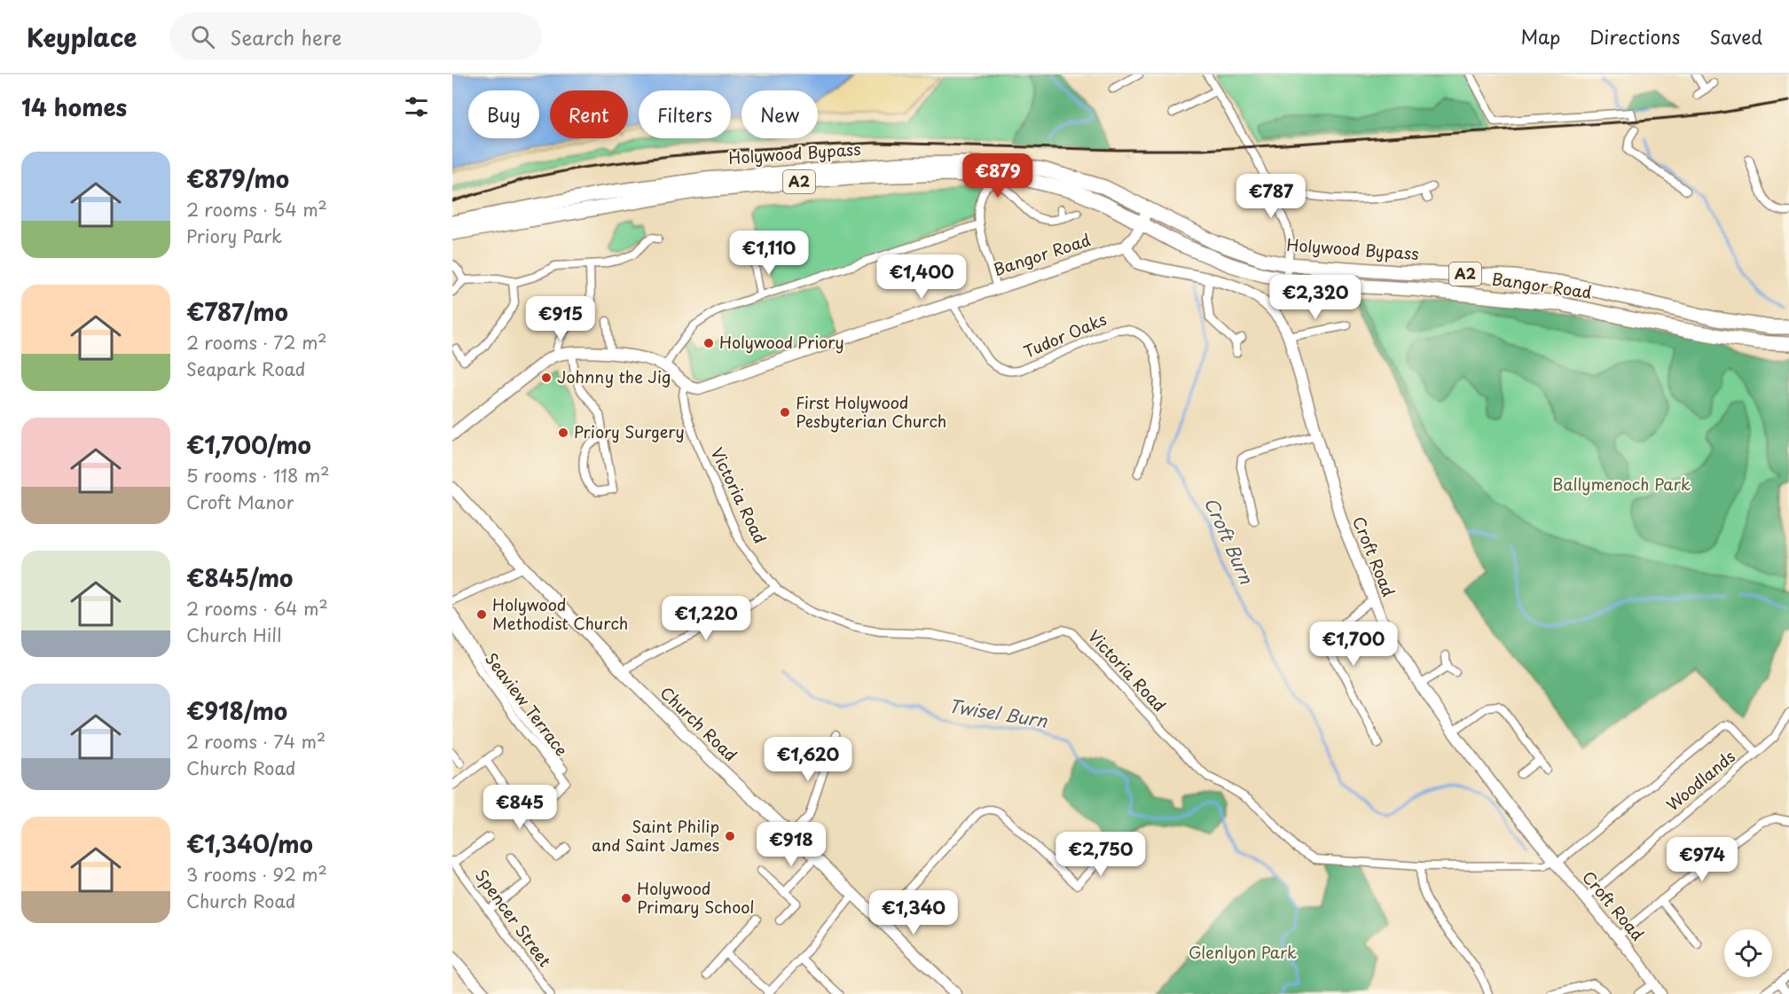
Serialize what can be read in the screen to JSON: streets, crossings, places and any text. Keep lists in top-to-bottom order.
{
  "streets": {
    "highway": ["Holywood Bypass", "A2", "Bangor Road"],
    "street": [
      "Tudor Oaks",
      "Victoria Road",
      "Croft Road",
      "Seaview Terrace",
      "Church Road",
      "Woodlands",
      "Spencer Street"
    ]
  },
  "crossings": [
    ["Holywood Bypass", "Bangor Road"],
    ["Bangor Road", "Tudor Oaks"],
    ["Bangor Road", "Victoria Road"],
    ["Bangor Road", "Croft Road"],
    ["Victoria Road", "Croft Road"],
    ["Victoria Road", "Woodlands"],
    ["Croft Road", "Woodlands"]
  ],
  "water": ["Croft Burn", "Twisel Burn"],
  "parks": ["Ballymenoch Park", "Glenlyon Park"],
  "places": [
    "Holywood Priory",
    "Johnny the Jig",
    "First Holywood Pesbyterian Church",
    "Priory Surgery",
    "Holywood Methodist Church",
    "Saint Philip and Saint James",
    "Holywood Primary School"
  ],
  "page": {
    "header": "Keyplace",
    "search": "Search here",
    "nav": ["Map", "Directions", "Saved"],
    "heading": "14 homes",
    "chip": [
      "Buy",
      "Rent",
      "Filters",
      "New"
    ],
    "list": [
      {
        "name": "€879/mo",
        "note": "2 rooms · 54 m² · Priory Park"
      },
      {
        "name": "€787/mo",
        "note": "2 rooms · 72 m² · Seapark Road"
      },
      {
        "name": "€1,700/mo",
        "note": "5 rooms · 118 m² · Croft Manor"
      },
      {
        "name": "€845/mo",
        "note": "2 rooms · 64 m² · Church Hill"
      },
      {
        "name": "€918/mo",
        "note": "2 rooms · 74 m² · Church Road"
      },
      {
        "name": "€1,340/mo",
        "note": "3 rooms · 92 m² · Church Road"
      }
    ],
    "price": [
      "€879",
      "€787",
      "€1,110",
      "€1,400",
      "€2,320",
      "€915",
      "€1,220",
      "€1,700",
      "€1,620",
      "€845",
      "€918",
      "€2,750",
      "€974",
      "€1,340"
    ]
  }
}
